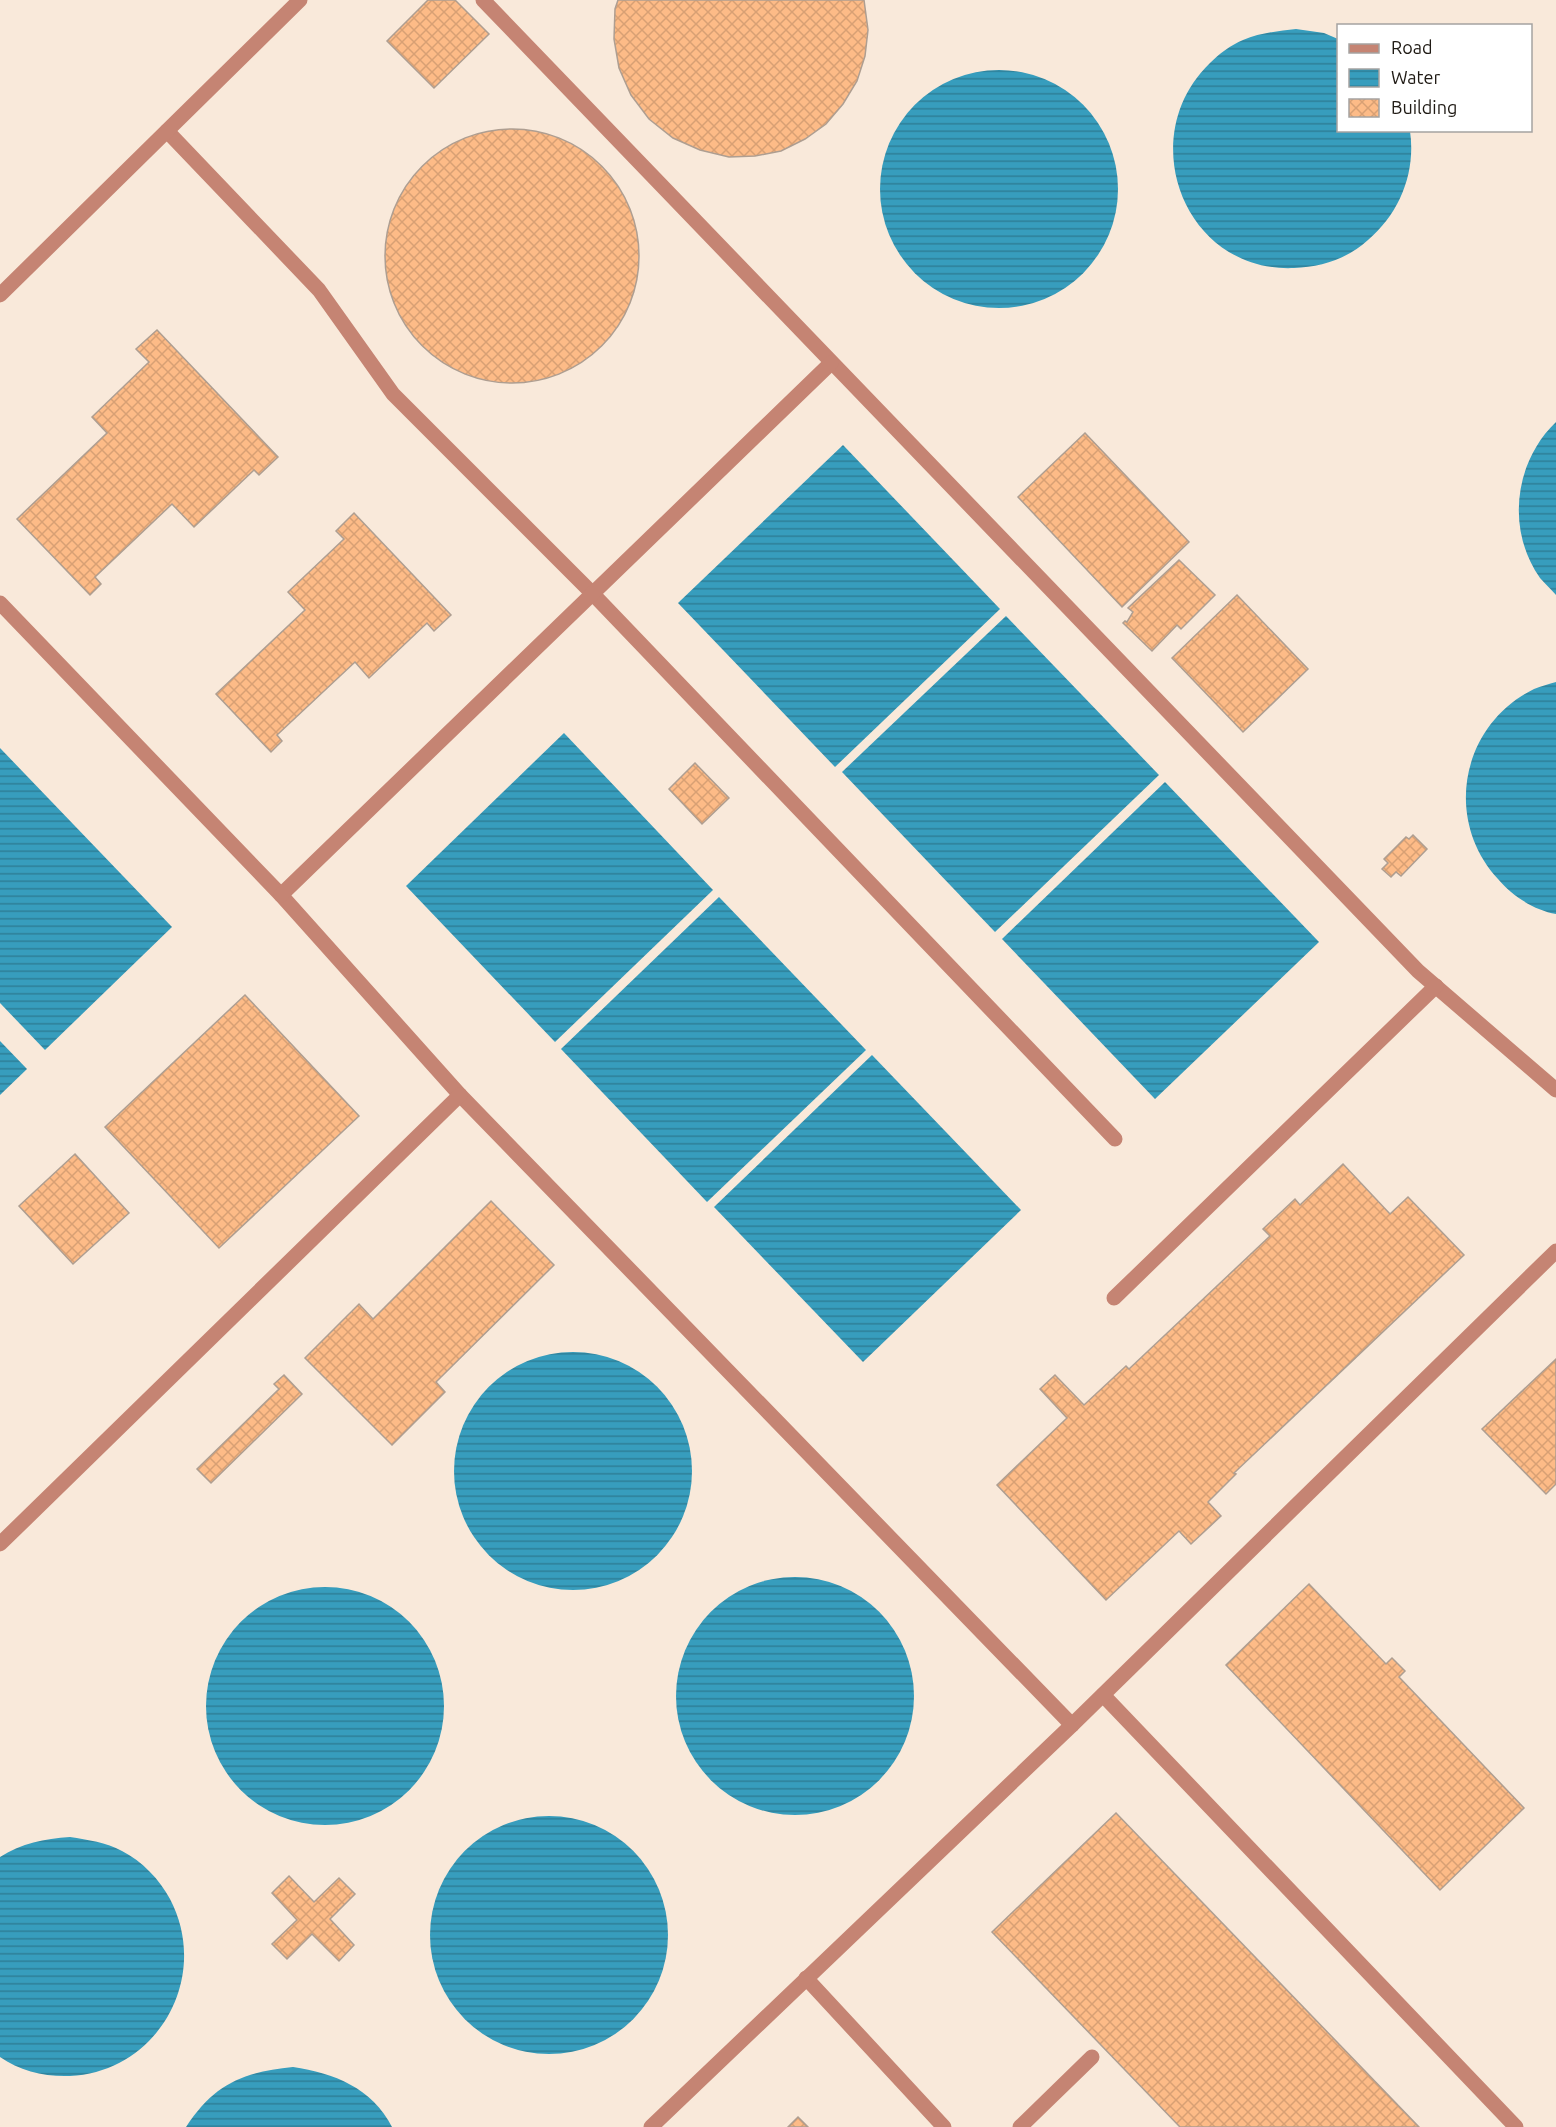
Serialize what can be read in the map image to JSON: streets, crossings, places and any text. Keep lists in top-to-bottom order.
{
  "legend": ["Road", "Water", "Building"]
}
